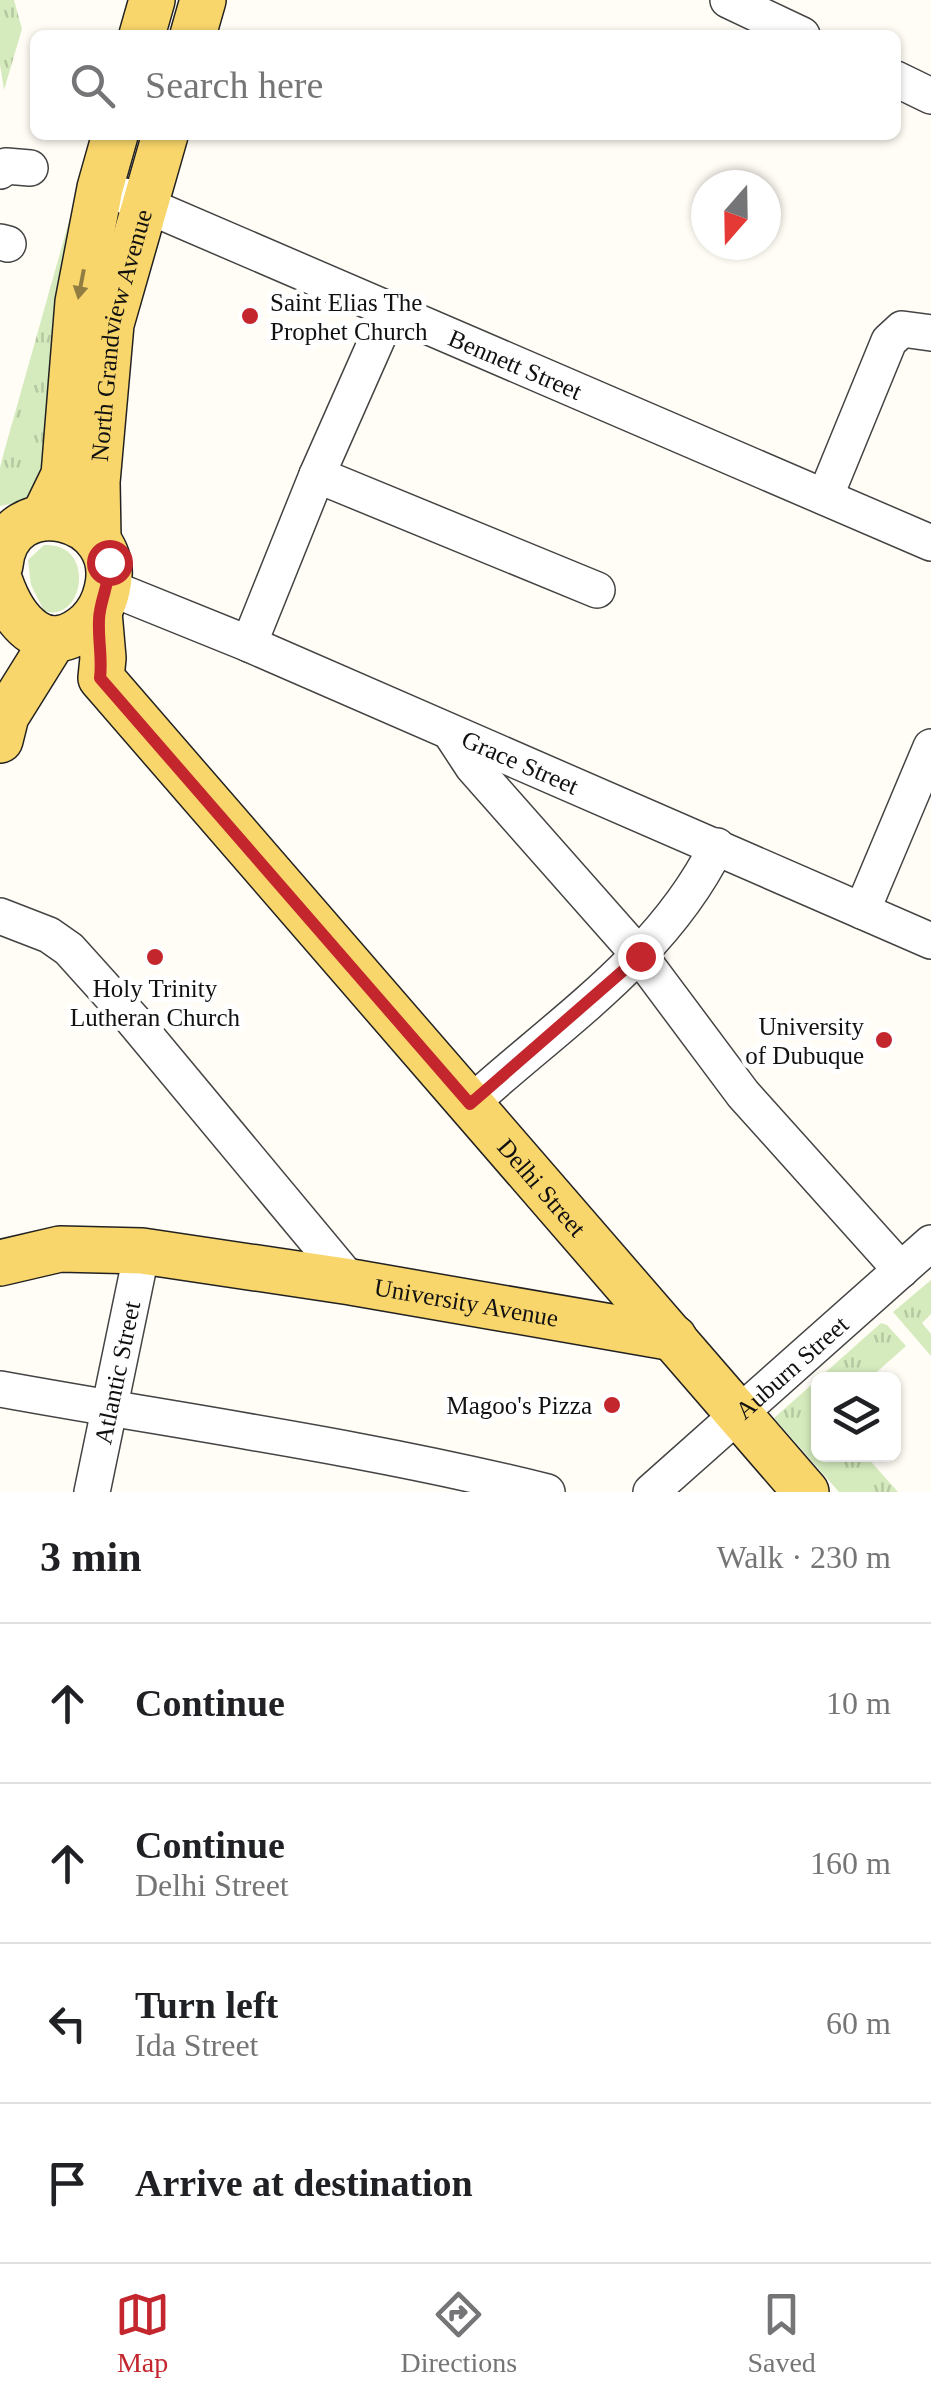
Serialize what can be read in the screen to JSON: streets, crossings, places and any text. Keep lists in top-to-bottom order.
{
  "streets": {
    "main road": ["North Grandview Avenue", "Delhi Street", "University Avenue"],
    "street": [
      "Bennett Street",
      "Grace Street",
      "Auburn Street",
      "Atlantic Street"
    ]
  },
  "crossings": [
    ["North Grandview Avenue", "Bennett Street"],
    ["North Grandview Avenue", "Grace Street"],
    ["North Grandview Avenue", "Delhi Street"],
    ["Grace Street", "Delhi Street"],
    ["Delhi Street", "University Avenue"],
    ["University Avenue", "Atlantic Street"]
  ],
  "places": [
    "Saint Elias The Prophet Church",
    "Holy Trinity Lutheran Church",
    "University of Dubuque",
    "Magoo's Pizza"
  ],
  "north": "bottom",
  "page": {
    "search": "Search here",
    "heading": ["3 min", "Walk · 230 m"],
    "list": [
      ["Continue", "10 m"],
      ["Continue", "Delhi Street", "160 m"],
      ["Turn left", "Ida Street", "60 m"],
      "Arrive at destination"
    ],
    "nav": ["Map", "Directions", "Saved"]
  }
}
